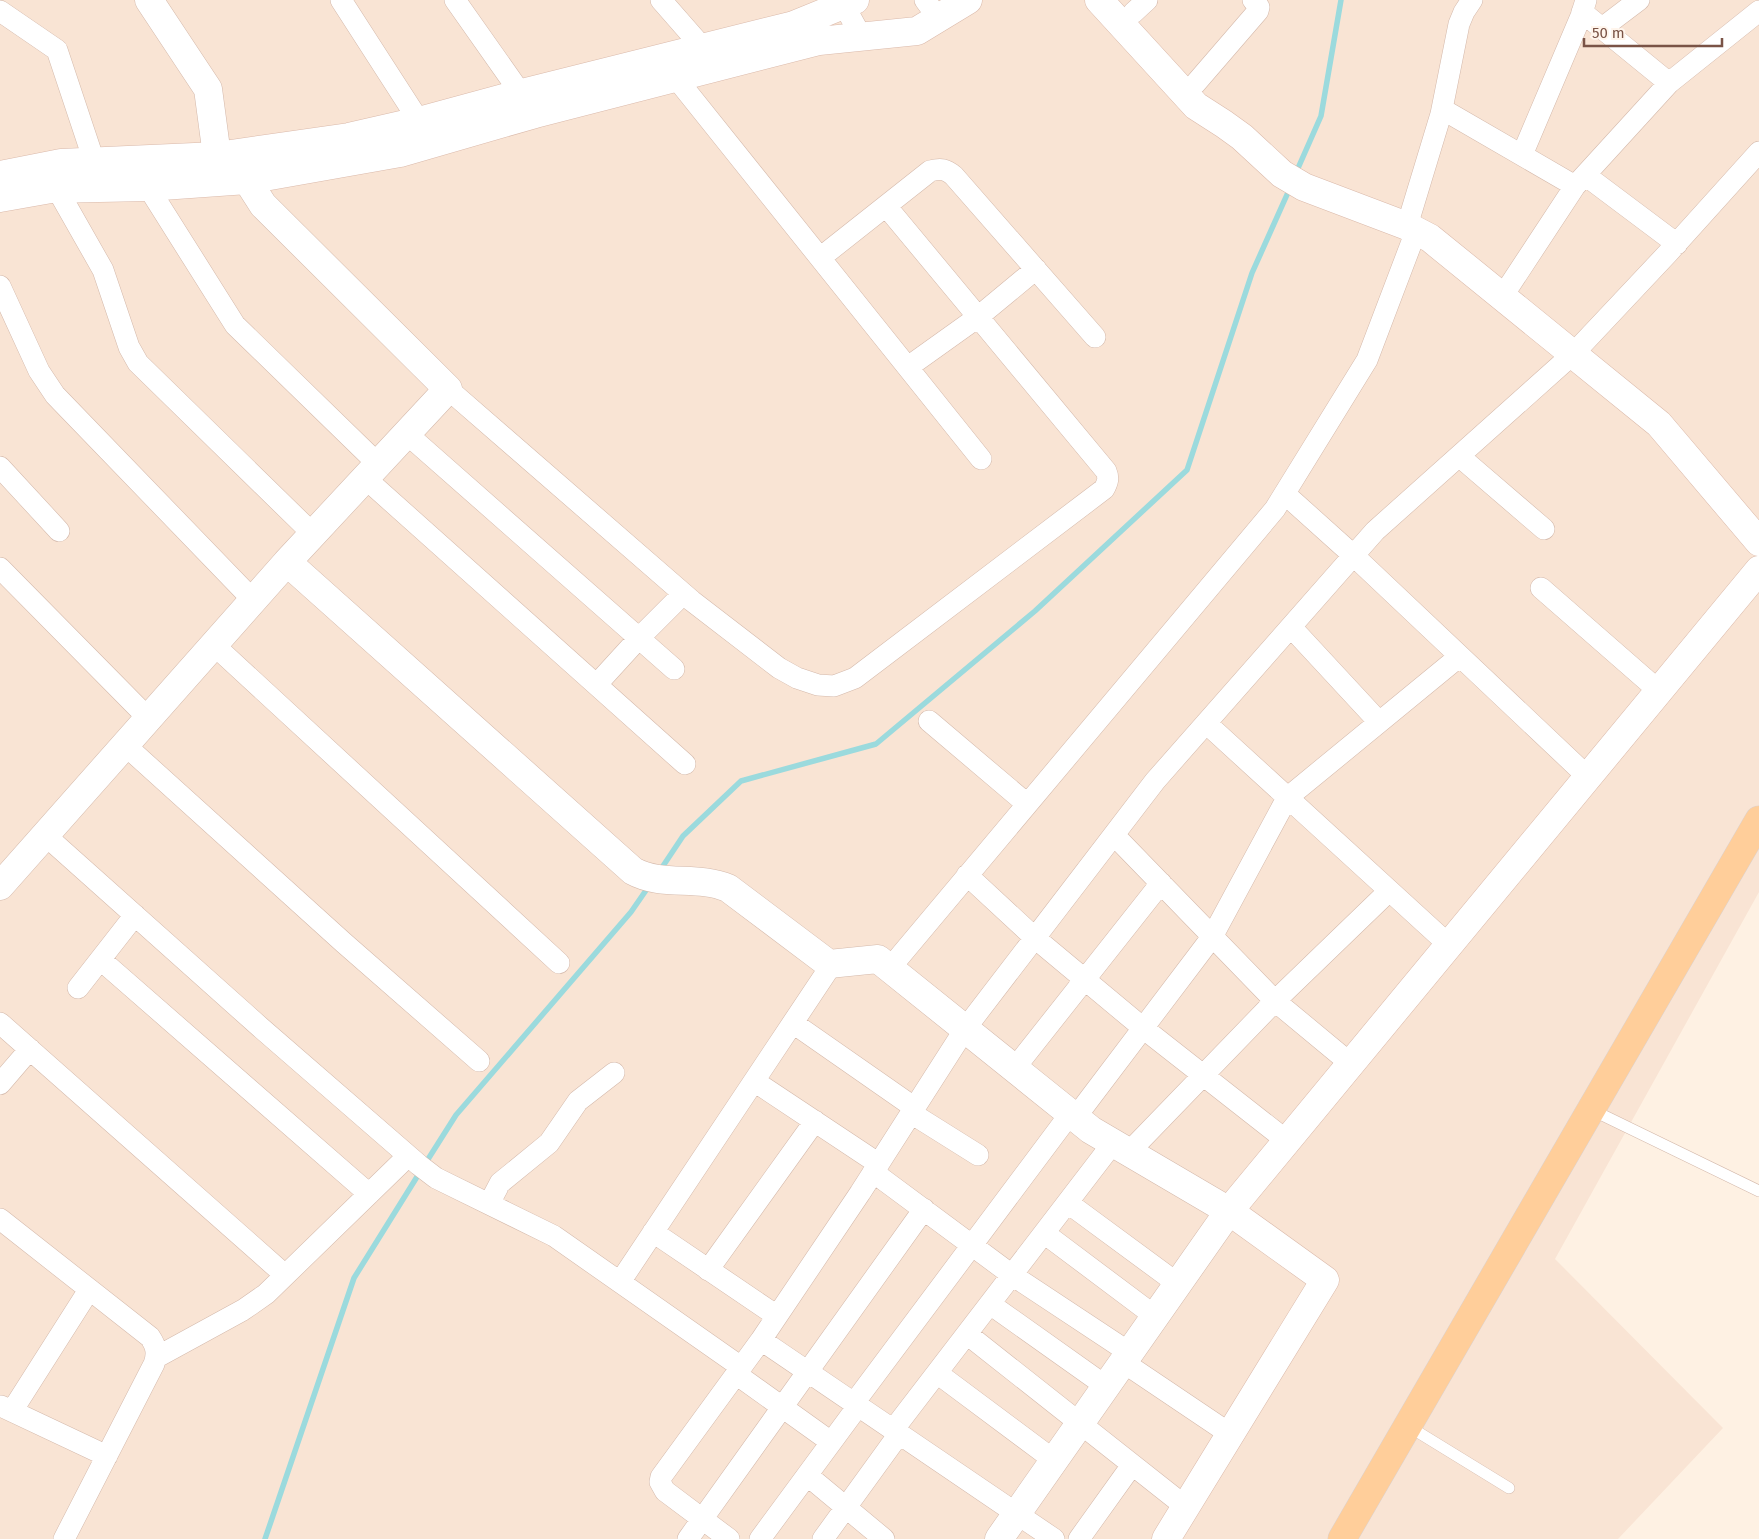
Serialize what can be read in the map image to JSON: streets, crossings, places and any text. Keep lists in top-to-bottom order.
{
  "scale_bar": "50 m"
}
